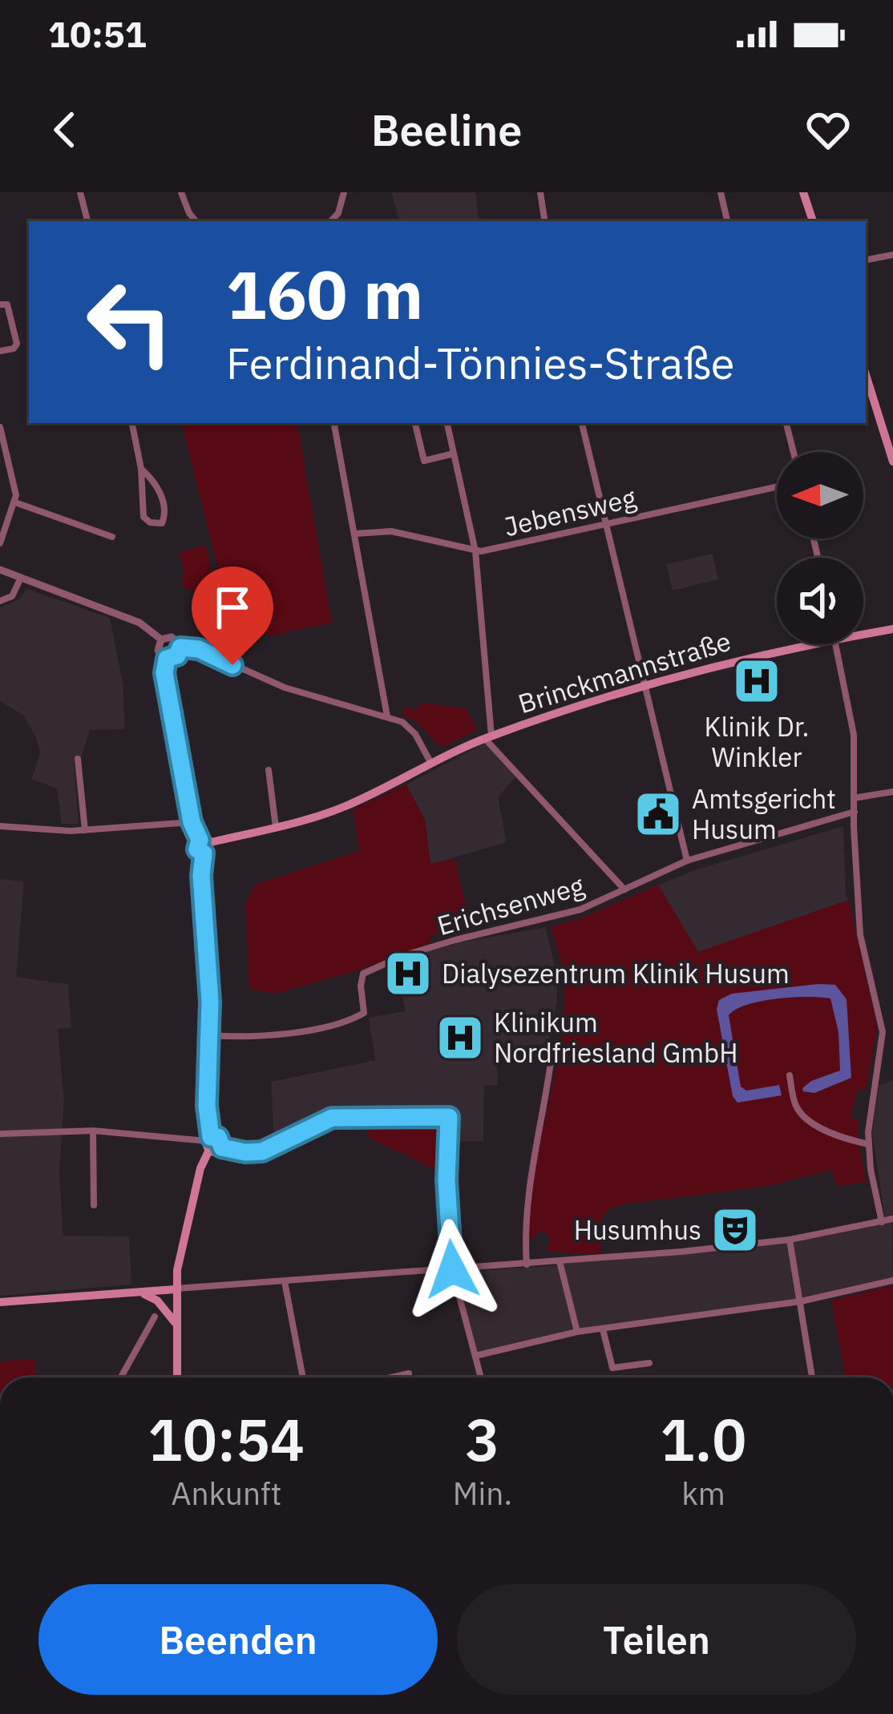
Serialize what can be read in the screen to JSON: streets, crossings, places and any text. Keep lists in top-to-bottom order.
{
  "streets": {
    "main road": ["Brinckmannstraße"],
    "street": ["Jebensweg", "Erichsenweg"]
  },
  "places": {
    "hospital": ["Klinik Dr. Winkler", "Dialysezentrum Klinik Husum", "Klinikum Nordfriesland GmbH"],
    "public building": ["Amtsgericht Husum"],
    "theatre": ["Husumhus"]
  },
  "north": "left",
  "page": {
    "status": "10:51",
    "header": "Beeline",
    "turn": ["160 m", "Ferdinand-Tönnies-Straße"],
    "eta": [
      "10:54",
      "Ankunft",
      "3",
      "Min.",
      "1.0",
      "km"
    ],
    "buttons": ["Beenden", "Teilen"]
  }
}
